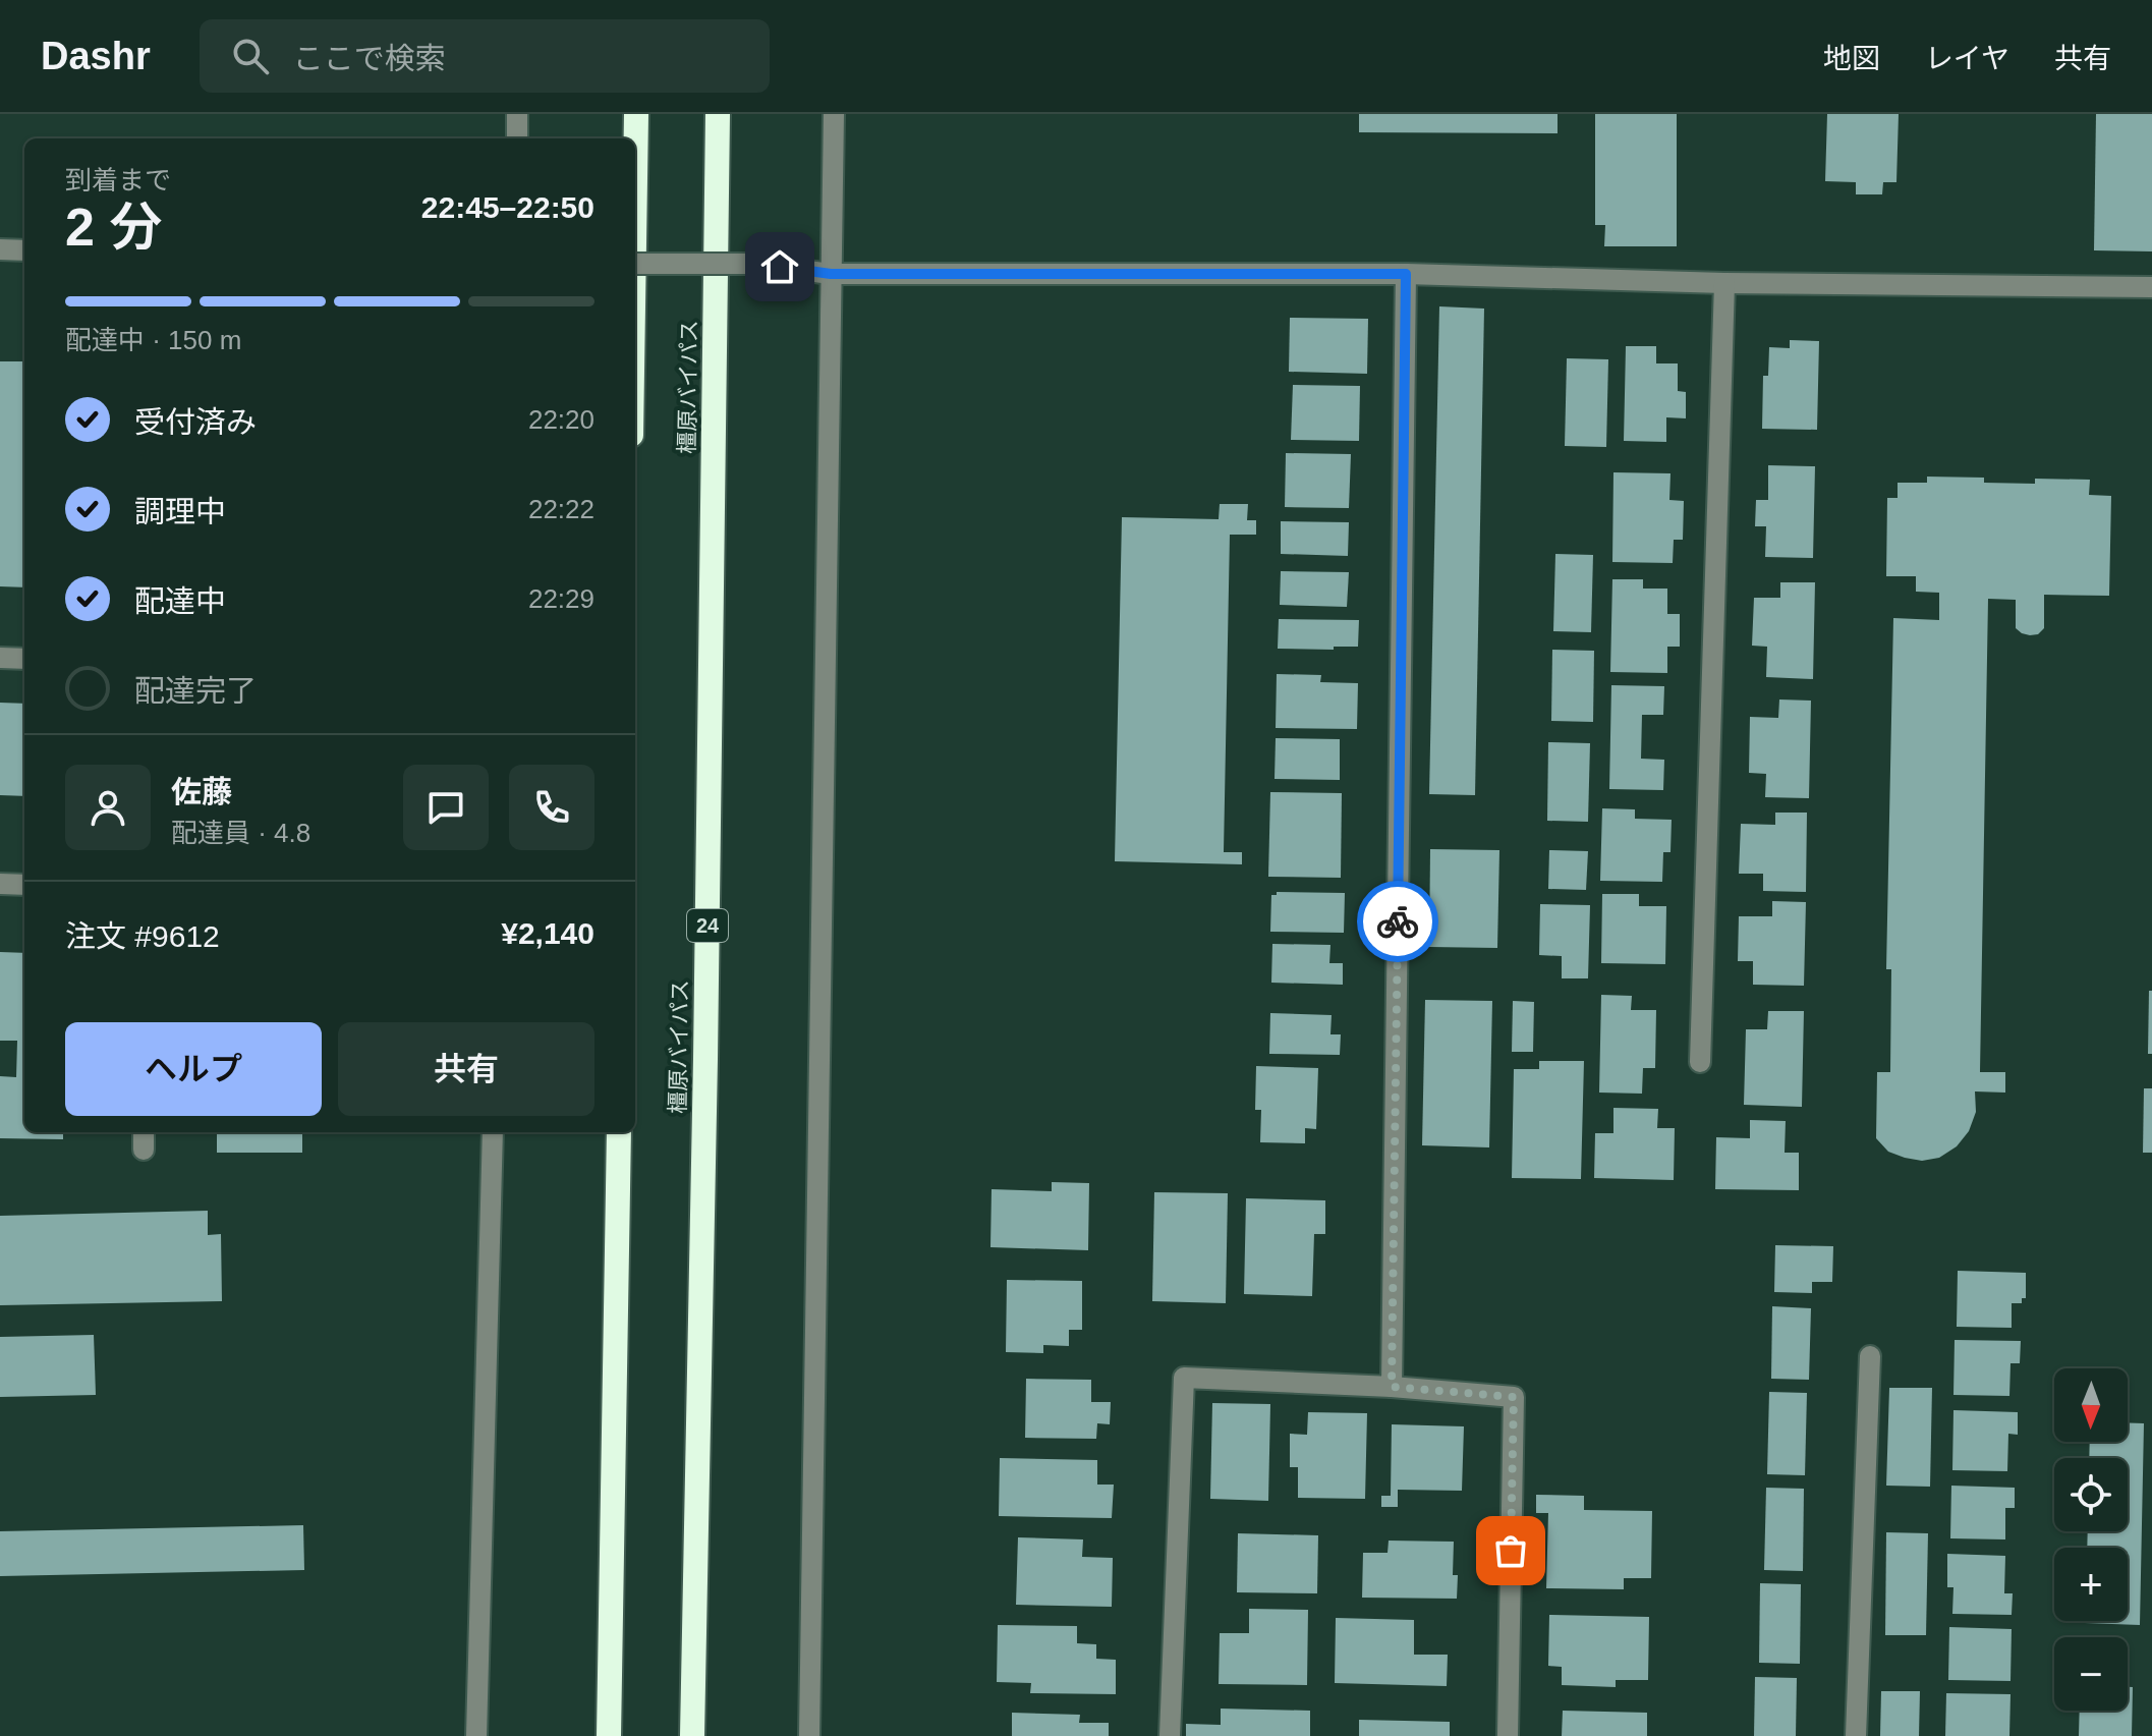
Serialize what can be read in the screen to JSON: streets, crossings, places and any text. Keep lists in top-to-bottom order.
{
  "streets": {
    "highway": ["橿原バイパス", "24"]
  },
  "north": "bottom",
  "page": {
    "header": "Dashr",
    "search": "ここで検索",
    "nav": ["地図", "レイヤ", "共有"],
    "heading": ["2 分", "到着まで", "22:45–22:50"],
    "panel": [
      "佐藤",
      "配達員 · 4.8",
      "注文 #9612",
      "¥2,140"
    ],
    "bar": "配達中 · 150 m",
    "list": [
      ["受付済み", "22:20"],
      ["調理中", "22:22"],
      ["配達中", "22:29"],
      "配達完了"
    ],
    "buttons": ["ヘルプ", "共有"],
    "map_buttons": ["+", "−"]
  }
}
